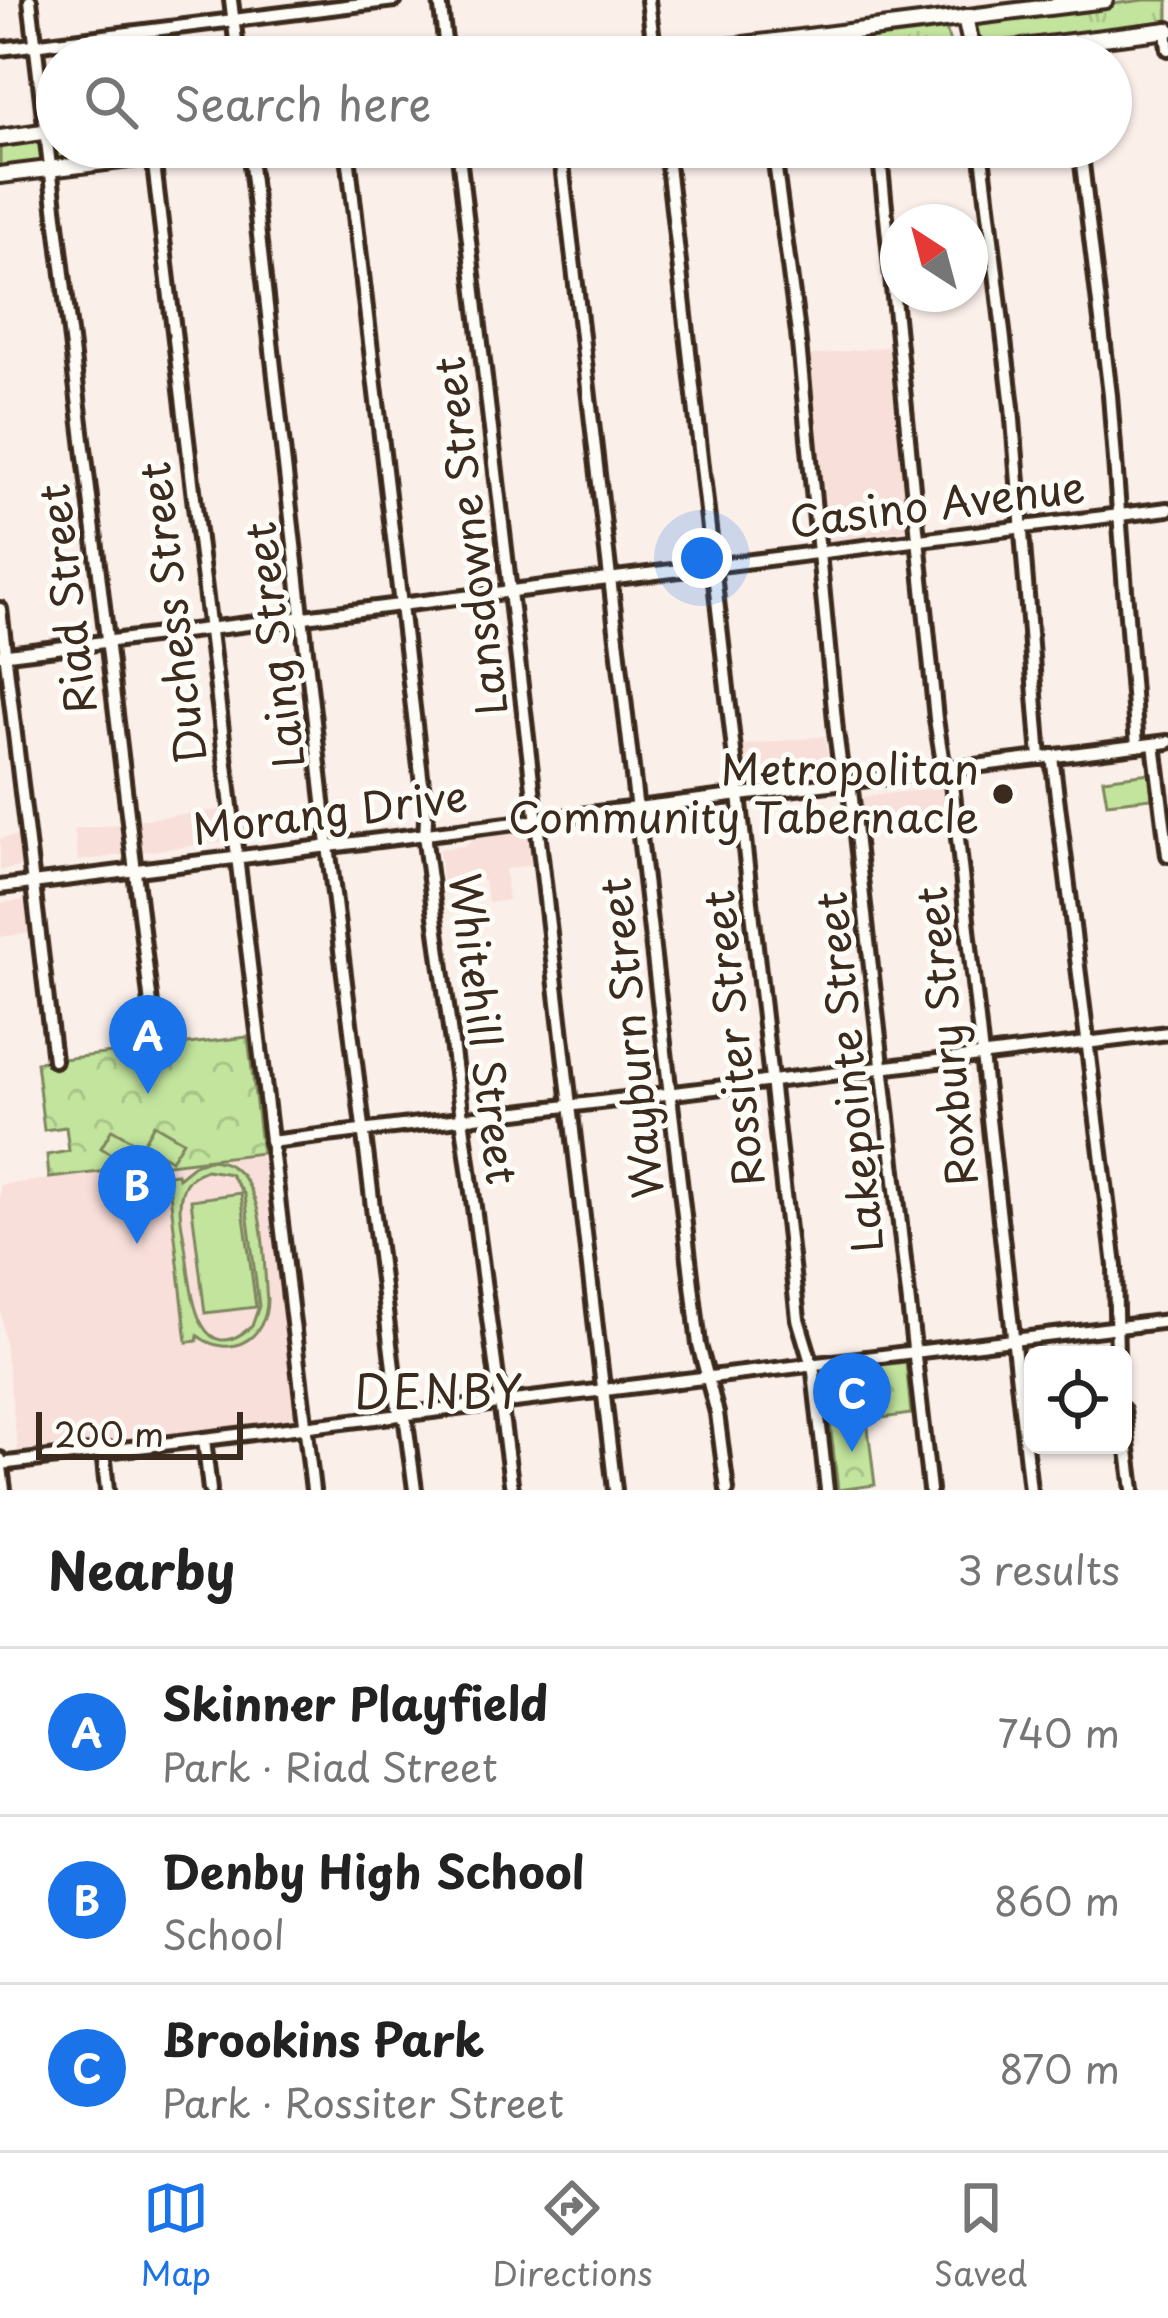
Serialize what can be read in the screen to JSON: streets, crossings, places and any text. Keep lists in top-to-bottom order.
{
  "streets": {
    "street": [
      "Casino Avenue",
      "Lansdowne Street",
      "Riad Street",
      "Duchess Street",
      "Laing Street",
      "Morang Drive",
      "Whitehill Street",
      "Roxbury Street",
      "Wayburn Street",
      "Rossiter Street",
      "Lakepointe Street"
    ]
  },
  "crossings": [
    ["Casino Avenue", "Lansdowne Street"],
    ["Casino Avenue", "Riad Street"],
    ["Casino Avenue", "Duchess Street"],
    ["Casino Avenue", "Laing Street"],
    ["Casino Avenue", "Whitehill Street"],
    ["Casino Avenue", "Roxbury Street"],
    ["Casino Avenue", "Wayburn Street"],
    ["Casino Avenue", "Rossiter Street"],
    ["Casino Avenue", "Lakepointe Street"],
    ["Lansdowne Street", "Morang Drive"],
    ["Riad Street", "Morang Drive"],
    ["Duchess Street", "Morang Drive"],
    ["Laing Street", "Morang Drive"],
    ["Morang Drive", "Whitehill Street"],
    ["Morang Drive", "Roxbury Street"],
    ["Morang Drive", "Wayburn Street"],
    ["Morang Drive", "Rossiter Street"],
    ["Morang Drive", "Lakepointe Street"]
  ],
  "districts": ["DENBY"],
  "places": ["Metropolitan Community Tabernacle"],
  "scale_bar": "200 m",
  "north": "top left",
  "page": {
    "search": "Search here",
    "pins": ["A", "B", "C"],
    "scale": "200 m",
    "heading": ["Nearby", "3 results"],
    "list": [
      {
        "mark": "A",
        "name": "Skinner Playfield",
        "note": "Park · Riad Street",
        "value": "740 m"
      },
      {
        "mark": "B",
        "name": "Denby High School",
        "note": "School",
        "value": "860 m"
      },
      {
        "mark": "C",
        "name": "Brookins Park",
        "note": "Park · Rossiter Street",
        "value": "870 m"
      }
    ],
    "nav": ["Map", "Directions", "Saved"]
  }
}
